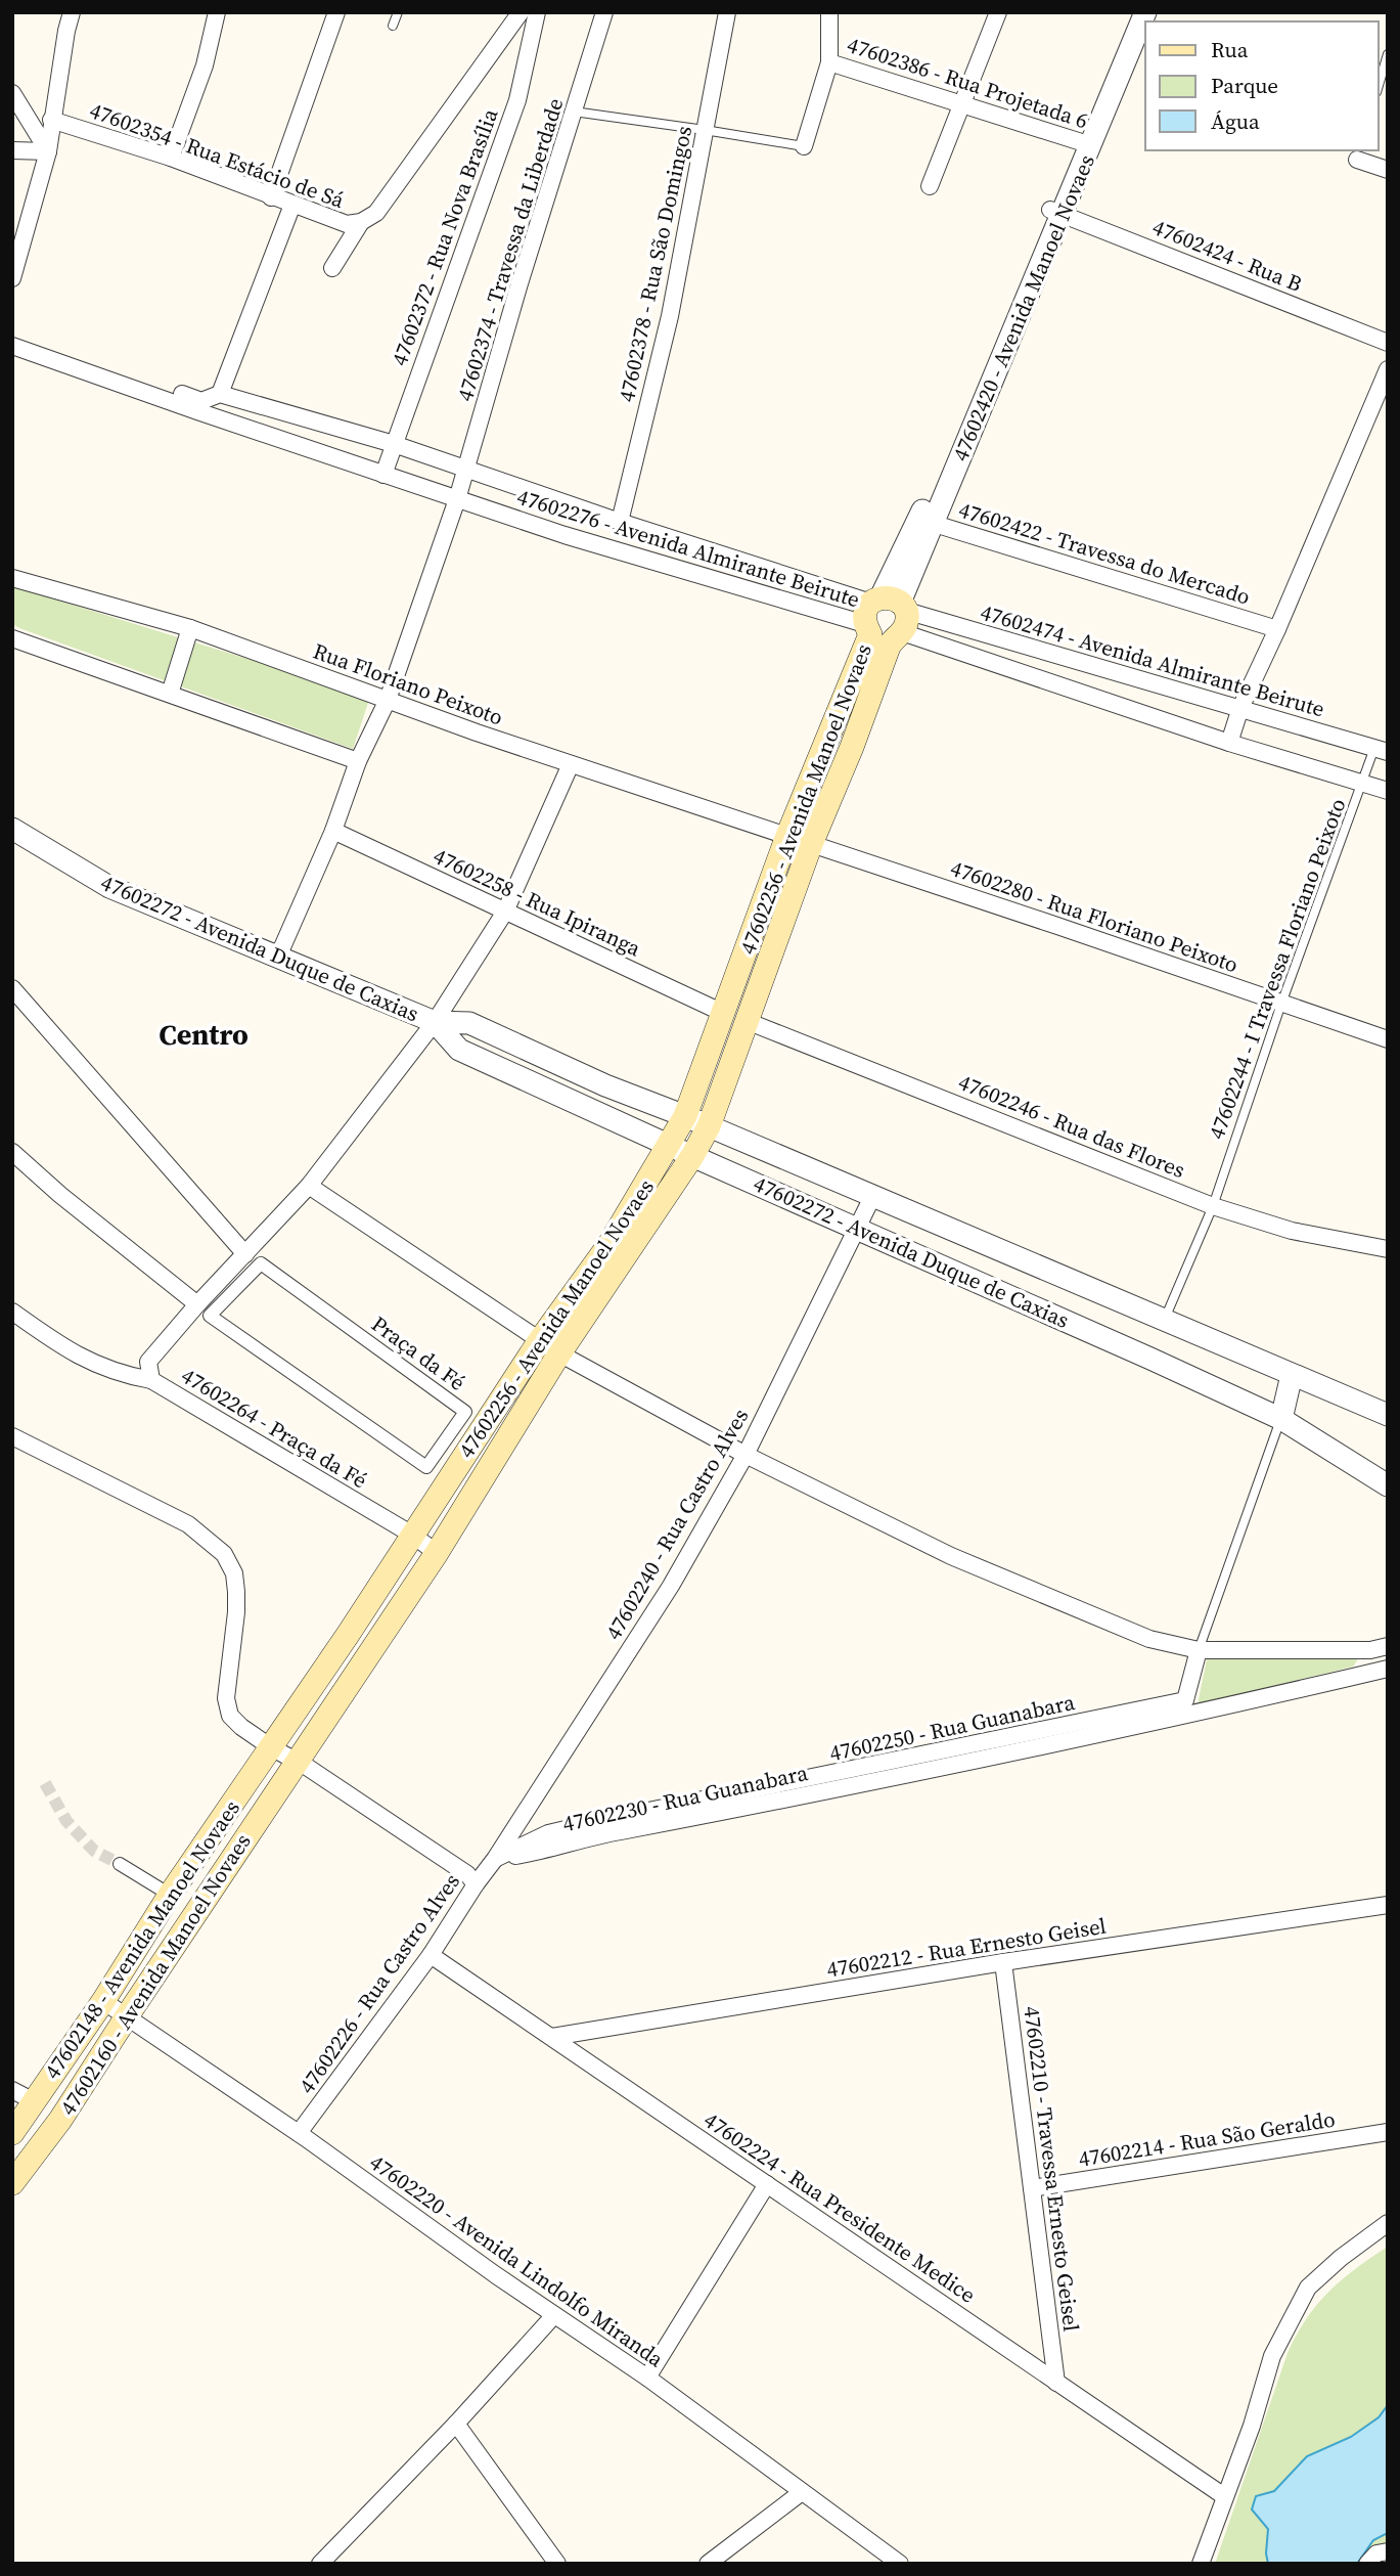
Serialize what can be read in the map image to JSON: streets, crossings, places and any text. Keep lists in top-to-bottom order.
{
  "streets": {
    "main road": ["47602256 - Avenida Manoel Novaes", "47602148 - Avenida Manoel Novaes", "47602160 - Avenida Manoel Novaes"],
    "street": [
      "47602386 - Rua Projetada 6",
      "47602354 - Rua Estácio de Sá",
      "47602372 - Rua Nova Brasília",
      "47602374 - Travessa da Liberdade",
      "47602424 - Rua B",
      "47602378 - Rua São Domingos",
      "47602420 - Avenida Manoel Novaes",
      "47602276 - Avenida Almirante Beirute",
      "47602422 - Travessa do Mercado",
      "47602474 - Avenida Almirante Beirute",
      "Rua Floriano Peixoto",
      "47602258 - Rua Ipiranga",
      "47602280 - Rua Floriano Peixoto",
      "47602272 - Avenida Duque de Caxias",
      "47602246 - Rua das Flores",
      "Praça da Fé",
      "47602264 - Praça da Fé",
      "47602240 - Rua Castro Alves",
      "47602230 - Rua Guanabara",
      "47602212 - Rua Ernesto Geisel",
      "47602226 - Rua Castro Alves",
      "47602214 - Rua São Geraldo",
      "47602210 - Travessa Ernesto Geisel",
      "47602224 - Rua Presidente Medice",
      "47602220 - Avenida Lindolfo Miranda"
    ],
    "lane": ["47602244 - I Travessa Floriano Peixoto"]
  },
  "crossings": [
    ["47602386 - Rua Projetada 6", "47602420 - Avenida Manoel Novaes"],
    ["47602372 - Rua Nova Brasília", "47602276 - Avenida Almirante Beirute"],
    ["47602374 - Travessa da Liberdade", "47602276 - Avenida Almirante Beirute"],
    ["47602374 - Travessa da Liberdade", "Rua Floriano Peixoto"],
    ["47602374 - Travessa da Liberdade", "47602258 - Rua Ipiranga"],
    ["47602374 - Travessa da Liberdade", "47602272 - Avenida Duque de Caxias"],
    ["47602424 - Rua B", "47602420 - Avenida Manoel Novaes"],
    ["47602420 - Avenida Manoel Novaes", "47602276 - Avenida Almirante Beirute"],
    ["47602420 - Avenida Manoel Novaes", "47602422 - Travessa do Mercado"],
    ["47602420 - Avenida Manoel Novaes", "47602474 - Avenida Almirante Beirute"],
    ["47602420 - Avenida Manoel Novaes", "47602256 - Avenida Manoel Novaes"],
    ["47602276 - Avenida Almirante Beirute", "47602474 - Avenida Almirante Beirute"],
    ["47602276 - Avenida Almirante Beirute", "47602256 - Avenida Manoel Novaes"],
    ["47602276 - Avenida Almirante Beirute", "47602244 - I Travessa Floriano Peixoto"],
    ["47602474 - Avenida Almirante Beirute", "47602256 - Avenida Manoel Novaes"],
    ["47602474 - Avenida Almirante Beirute", "47602244 - I Travessa Floriano Peixoto"],
    ["Rua Floriano Peixoto", "47602256 - Avenida Manoel Novaes"],
    ["Rua Floriano Peixoto", "47602280 - Rua Floriano Peixoto"],
    ["Rua Floriano Peixoto", "47602264 - Praça da Fé"],
    ["47602256 - Avenida Manoel Novaes", "47602258 - Rua Ipiranga"],
    ["47602256 - Avenida Manoel Novaes", "47602280 - Rua Floriano Peixoto"],
    ["47602256 - Avenida Manoel Novaes", "47602272 - Avenida Duque de Caxias"],
    ["47602256 - Avenida Manoel Novaes", "47602246 - Rua das Flores"],
    ["47602256 - Avenida Manoel Novaes", "47602264 - Praça da Fé"],
    ["47602256 - Avenida Manoel Novaes", "47602148 - Avenida Manoel Novaes"],
    ["47602256 - Avenida Manoel Novaes", "47602160 - Avenida Manoel Novaes"],
    ["47602258 - Rua Ipiranga", "47602264 - Praça da Fé"],
    ["47602280 - Rua Floriano Peixoto", "47602244 - I Travessa Floriano Peixoto"],
    ["47602272 - Avenida Duque de Caxias", "47602244 - I Travessa Floriano Peixoto"],
    ["47602272 - Avenida Duque de Caxias", "47602264 - Praça da Fé"],
    ["47602272 - Avenida Duque de Caxias", "47602240 - Rua Castro Alves"],
    ["47602244 - I Travessa Floriano Peixoto", "47602246 - Rua das Flores"],
    ["47602240 - Rua Castro Alves", "47602230 - Rua Guanabara"],
    ["47602240 - Rua Castro Alves", "47602226 - Rua Castro Alves"],
    ["47602230 - Rua Guanabara", "47602226 - Rua Castro Alves"],
    ["47602148 - Avenida Manoel Novaes", "47602220 - Avenida Lindolfo Miranda"],
    ["47602212 - Rua Ernesto Geisel", "47602210 - Travessa Ernesto Geisel"],
    ["47602212 - Rua Ernesto Geisel", "47602224 - Rua Presidente Medice"],
    ["47602160 - Avenida Manoel Novaes", "47602220 - Avenida Lindolfo Miranda"],
    ["47602226 - Rua Castro Alves", "47602224 - Rua Presidente Medice"],
    ["47602226 - Rua Castro Alves", "47602220 - Avenida Lindolfo Miranda"],
    ["47602214 - Rua São Geraldo", "47602210 - Travessa Ernesto Geisel"],
    ["47602210 - Travessa Ernesto Geisel", "47602224 - Rua Presidente Medice"]
  ],
  "districts": ["Centro"],
  "legend": ["Rua", "Parque", "Água"]
}
